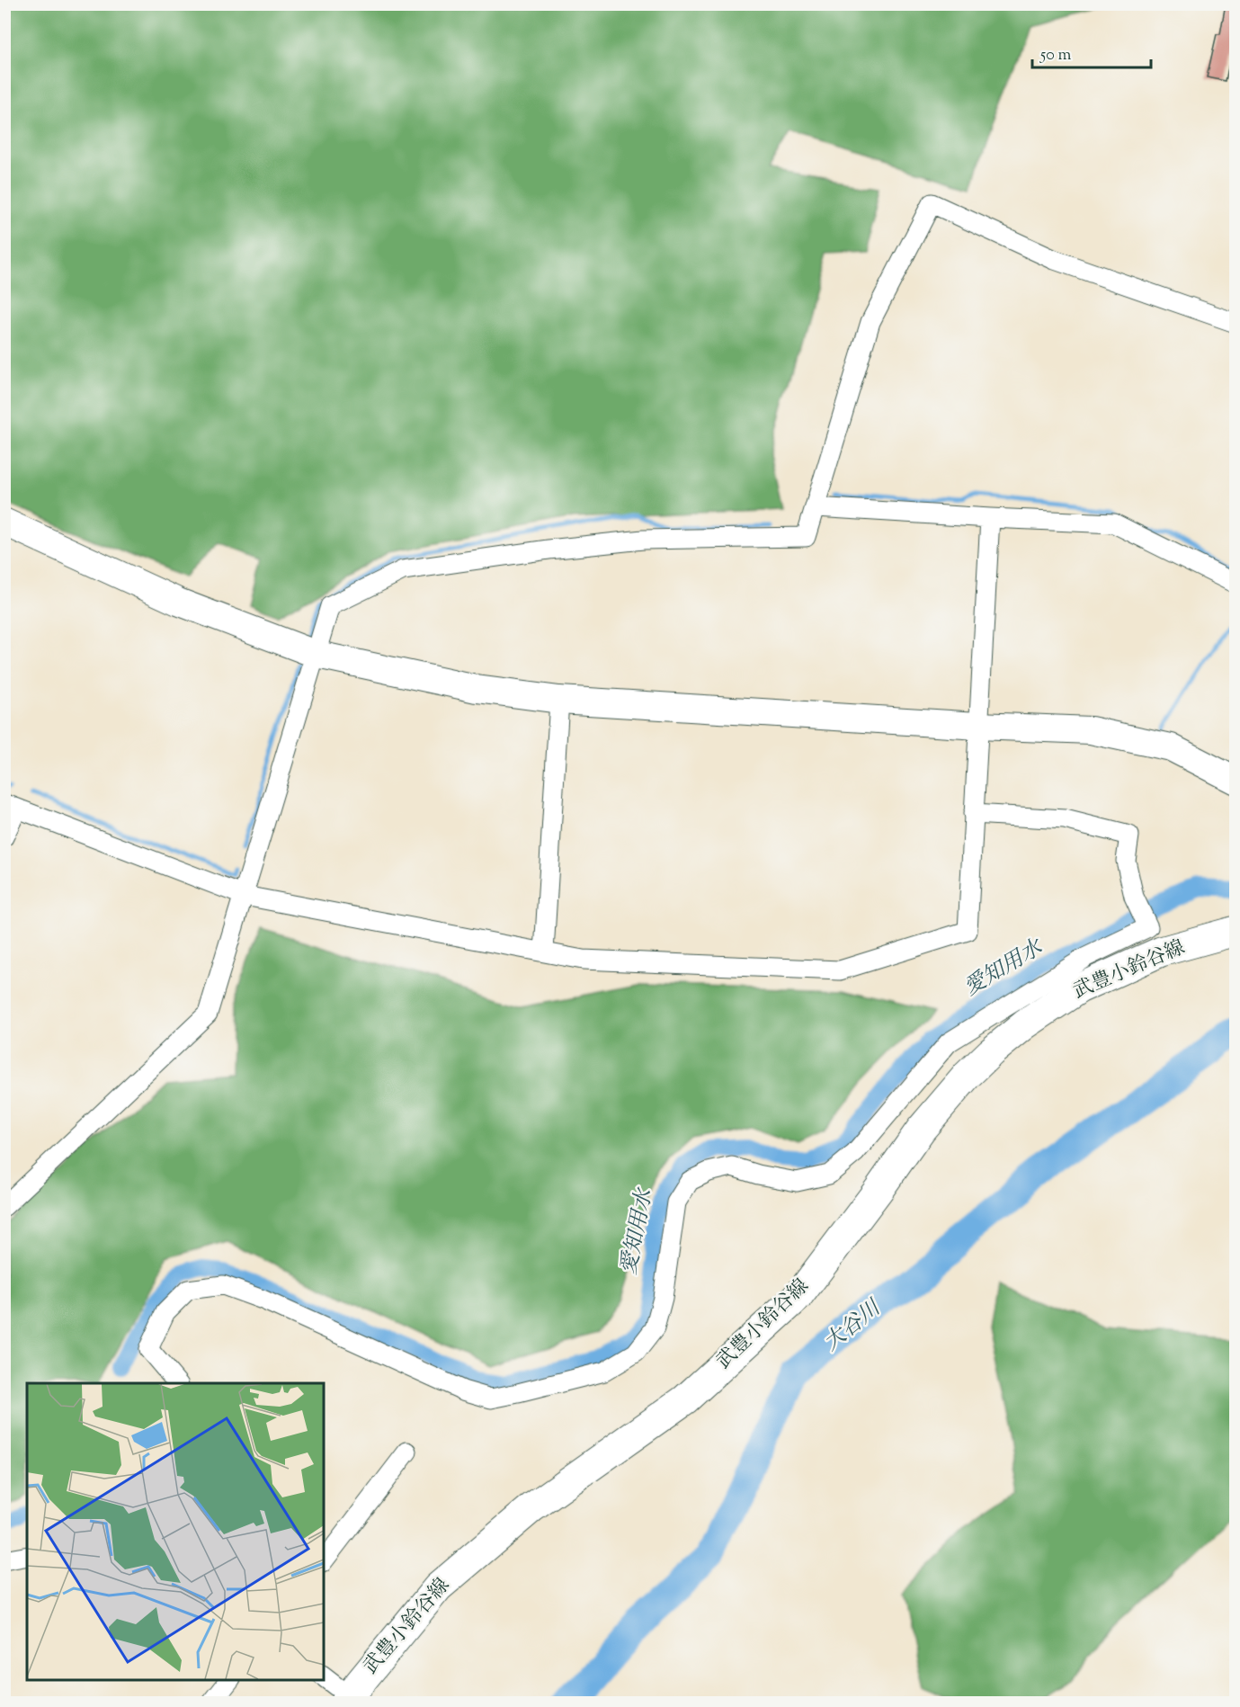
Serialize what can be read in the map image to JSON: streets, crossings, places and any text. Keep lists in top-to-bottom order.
{
  "streets": {
    "main road": ["武豊小鈴谷線"]
  },
  "water": ["愛知用水", "大谷川"],
  "scale_bar": "50 m"
}
